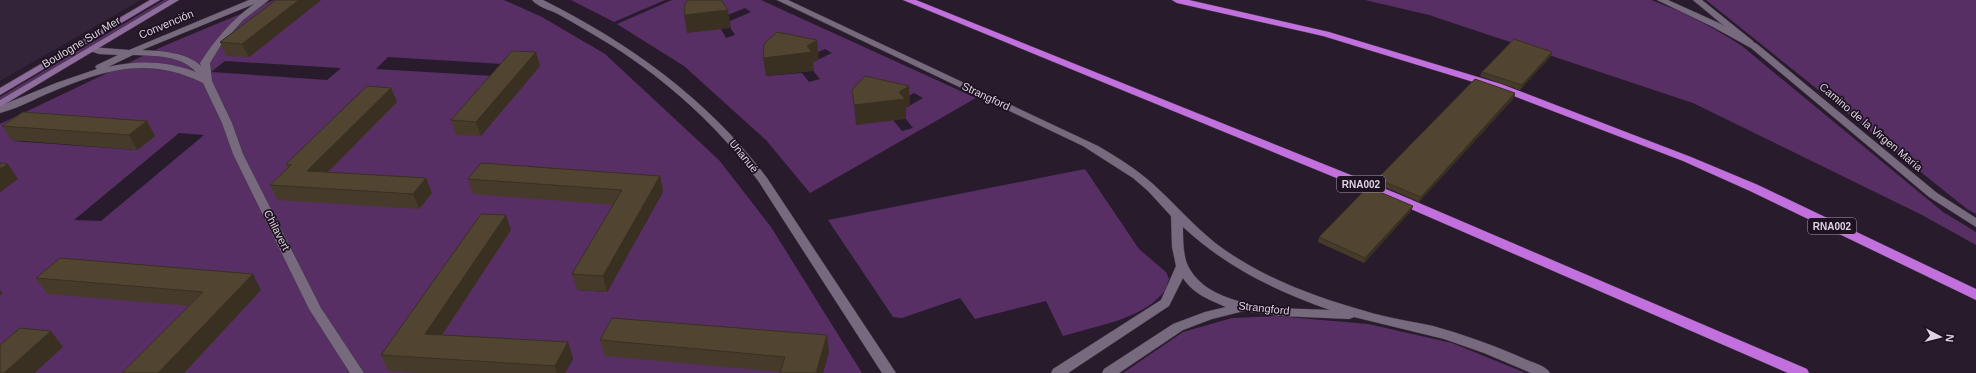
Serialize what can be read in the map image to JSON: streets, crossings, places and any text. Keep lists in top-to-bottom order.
{
  "streets": {
    "highway": ["RNA002"],
    "main road": ["Boulogne Sur Mer"],
    "street": [
      "Convención",
      "Strangford",
      "Camino de la Virgen María",
      "Unanué",
      "Chilavert"
    ]
  },
  "crossings": [
    ["Convención", "Boulogne Sur Mer"]
  ],
  "north": "right"
}
